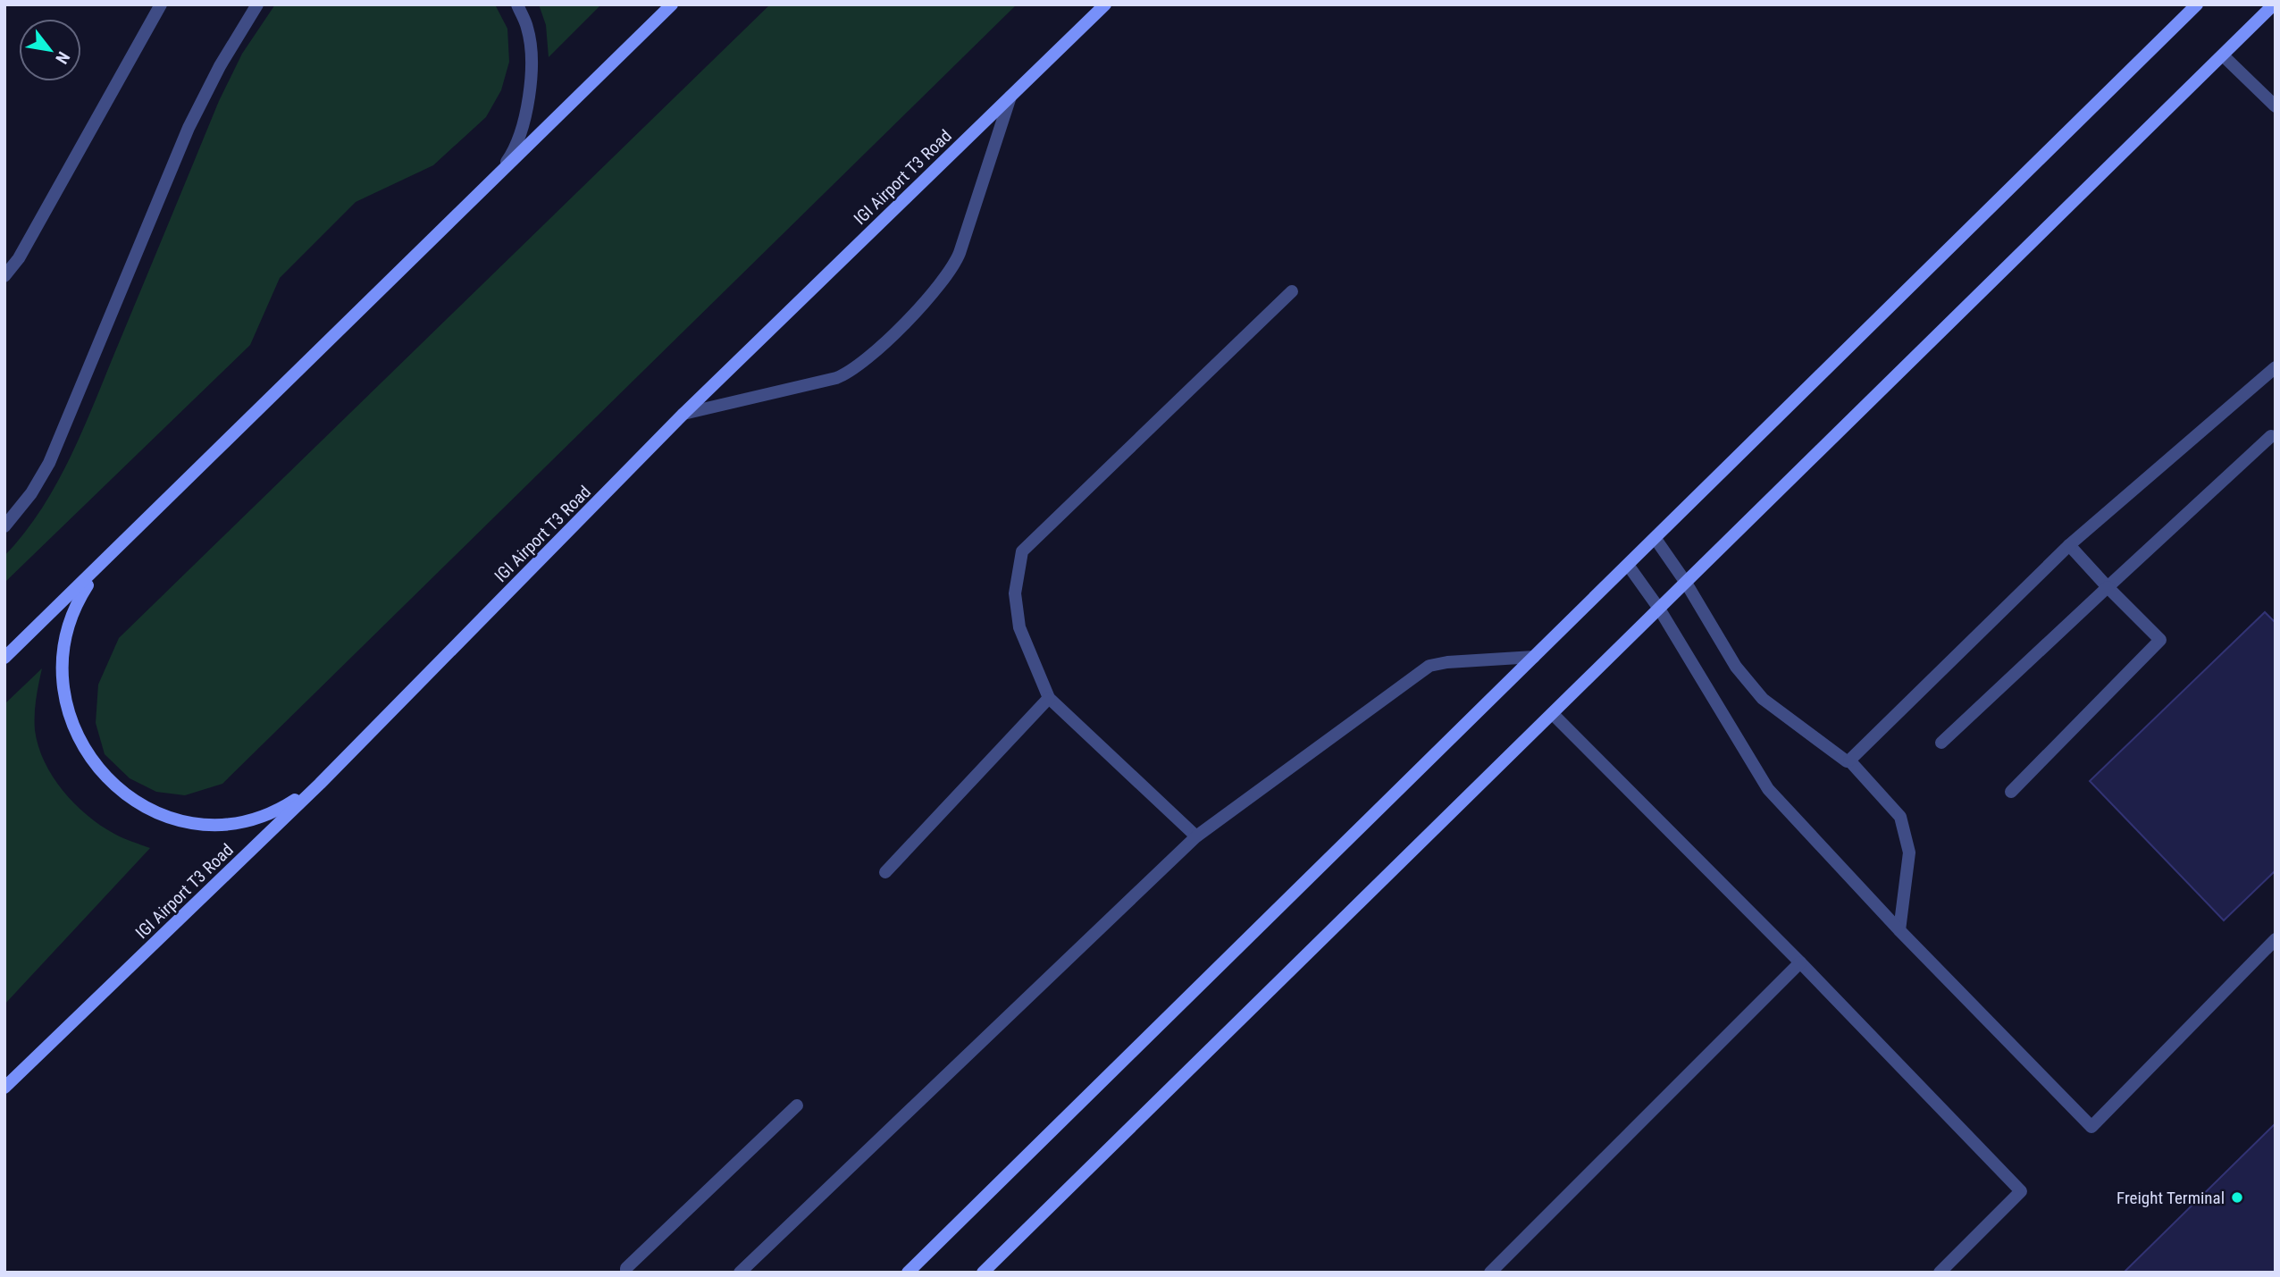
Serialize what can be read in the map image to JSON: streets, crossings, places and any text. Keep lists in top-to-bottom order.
{
  "streets": {
    "main road": ["IGI Airport T3 Road"]
  },
  "places": ["Freight Terminal"],
  "north": "bottom right"
}
